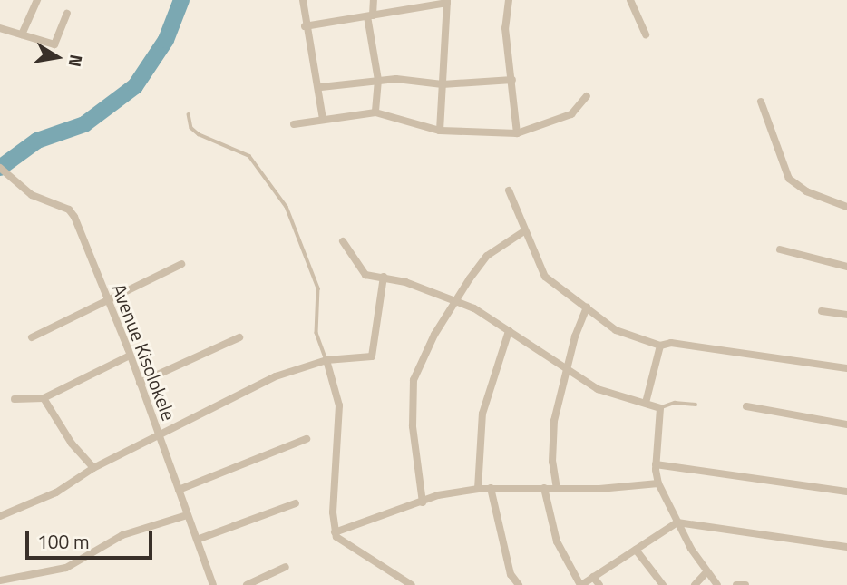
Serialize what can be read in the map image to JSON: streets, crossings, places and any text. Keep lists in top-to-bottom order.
{
  "streets": {
    "street": ["Avenue Kisolokele"]
  },
  "scale_bar": "100 m",
  "north": "right"
}
